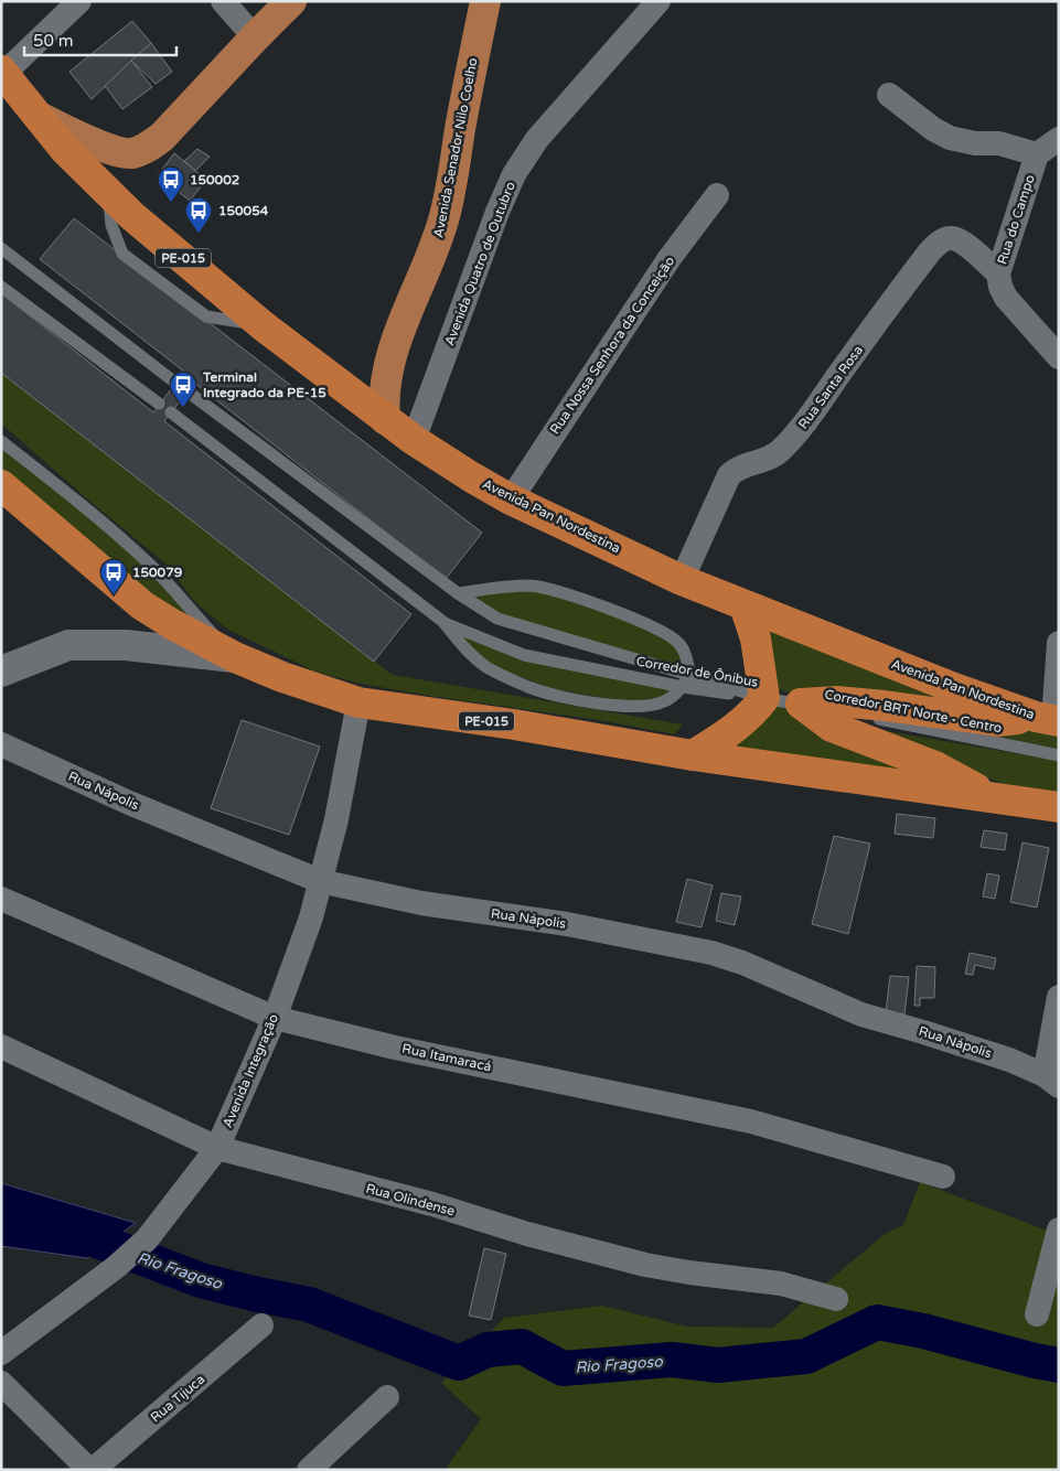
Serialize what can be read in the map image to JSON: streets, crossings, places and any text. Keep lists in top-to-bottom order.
{
  "streets": {
    "highway": ["PE-015", "Avenida Pan Nordestina"],
    "main road": ["Avenida Senador Nilo Coelho"],
    "street": [
      "Rua do Campo",
      "Avenida Quatro de Outubro",
      "Rua Nossa Senhora da Conceição",
      "Rua Santa Rosa",
      "Rua Nápolis",
      "Rua Itamaracá",
      "Avenida Integração",
      "Rua Olindense",
      "Rua Tijuca"
    ],
    "lane": ["Corredor de Ônibus", "Corredor BRT Norte - Centro"]
  },
  "crossings": [
    ["Avenida Senador Nilo Coelho", "Avenida Pan Nordestina"],
    ["Rua do Campo", "Rua Santa Rosa"],
    ["PE-015", "Avenida Integração"],
    ["Avenida Quatro de Outubro", "Avenida Pan Nordestina"],
    ["Rua Nossa Senhora da Conceição", "Avenida Pan Nordestina"],
    ["Rua Santa Rosa", "Avenida Pan Nordestina"],
    ["Corredor de Ônibus", "Corredor BRT Norte - Centro"],
    ["Rua Nápolis", "Avenida Integração"],
    ["Rua Itamaracá", "Avenida Integração"],
    ["Avenida Integração", "Rua Olindense"]
  ],
  "water": ["Rio Fragoso"],
  "places": {
    "bus stop": [
      "150002",
      "150054",
      "Terminal Integrado da PE-15",
      "150079"
    ]
  },
  "scale_bar": "50 m"
}
